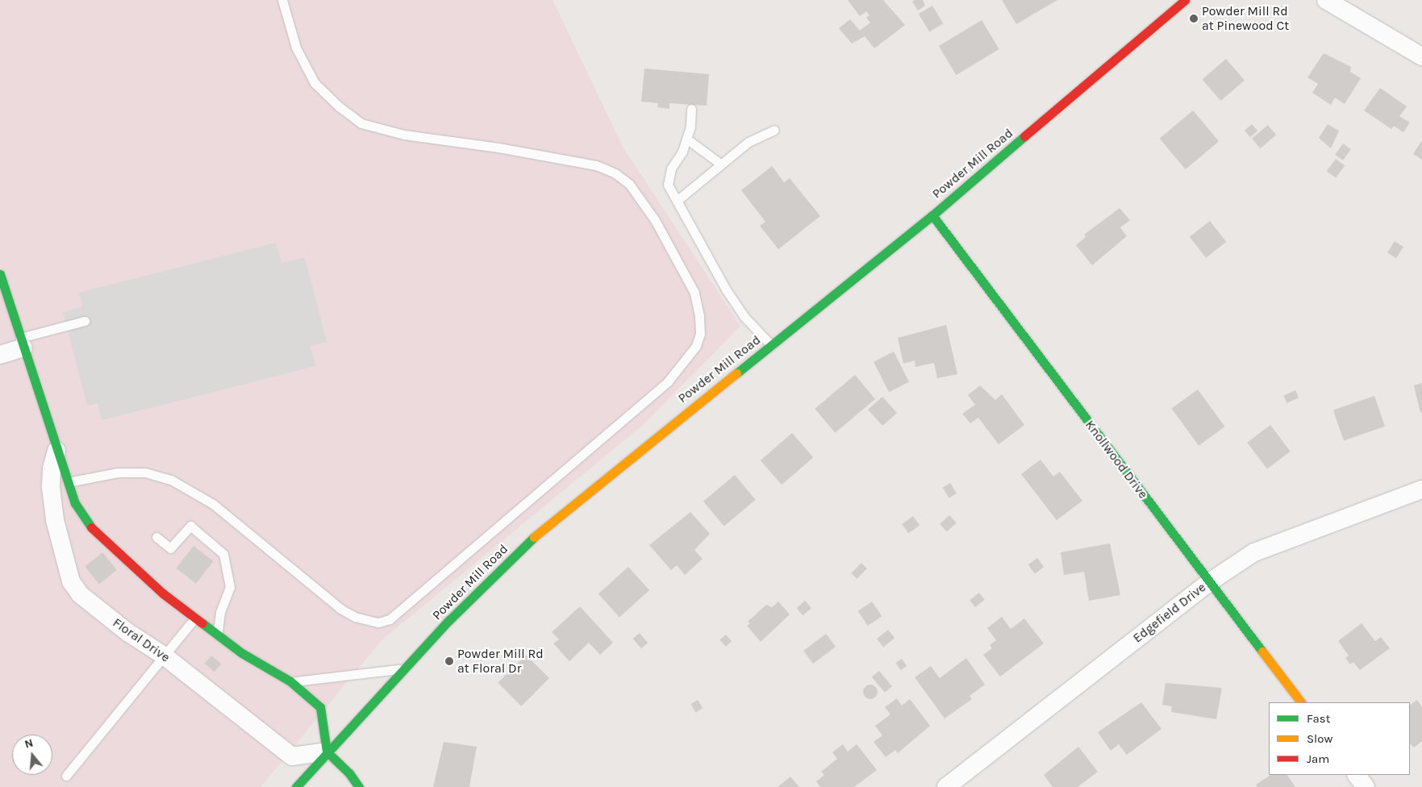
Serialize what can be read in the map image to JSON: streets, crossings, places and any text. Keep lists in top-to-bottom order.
{
  "streets": {
    "street": [
      "Powder Mill Road",
      "Knollwood Drive",
      "Edgefield Drive",
      "Floral Drive"
    ]
  },
  "crossings": [
    ["Powder Mill Road", "Knollwood Drive"],
    ["Powder Mill Road", "Floral Drive"],
    ["Knollwood Drive", "Edgefield Drive"]
  ],
  "places": ["Powder Mill Rd at Pinewood Ct", "Powder Mill Rd at Floral Dr"],
  "legend": ["Fast", "Slow", "Jam"],
  "north": "top"
}
